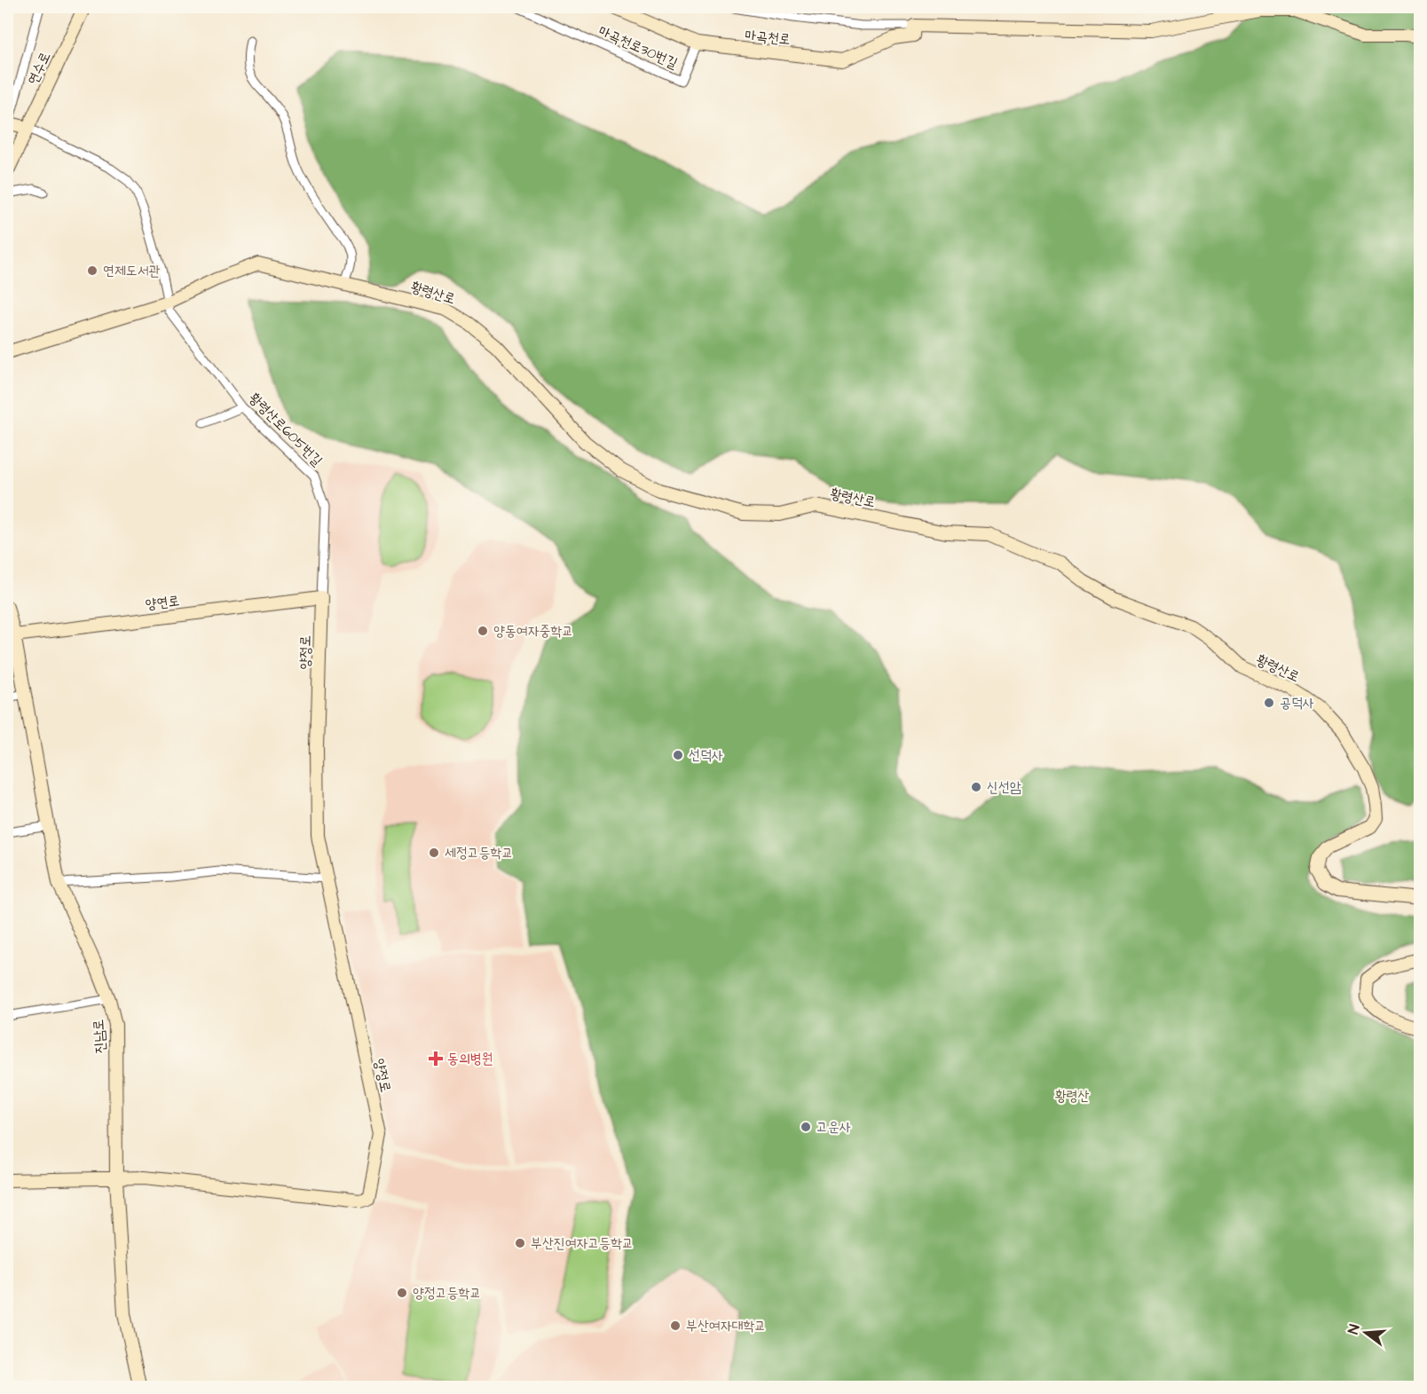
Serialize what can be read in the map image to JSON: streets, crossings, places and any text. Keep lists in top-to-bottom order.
{
  "streets": {
    "street": [
      "마곡천로",
      "마곡천로30번길",
      "연수로",
      "황령산로",
      "황령산로605번길",
      "양연로",
      "양정로",
      "진남로"
    ]
  },
  "crossings": [
    ["마곡천로", "마곡천로30번길"],
    ["연수로", "황령산로605번길"],
    ["황령산로", "황령산로605번길"],
    ["황령산로605번길", "양연로"],
    ["황령산로605번길", "양정로"],
    ["양연로", "양정로"],
    ["양연로", "진남로"],
    ["양정로", "진남로"]
  ],
  "parks": ["황령산"],
  "places": {
    "other": [
      "연제도서관",
      "양동여자중학교",
      "공덕사",
      "선덕사",
      "신선암",
      "세정고등학교",
      "고운사",
      "부산진여자고등학교",
      "양정고등학교",
      "부산여자대학교"
    ],
    "health": ["동의병원"]
  },
  "north": "left"
}
